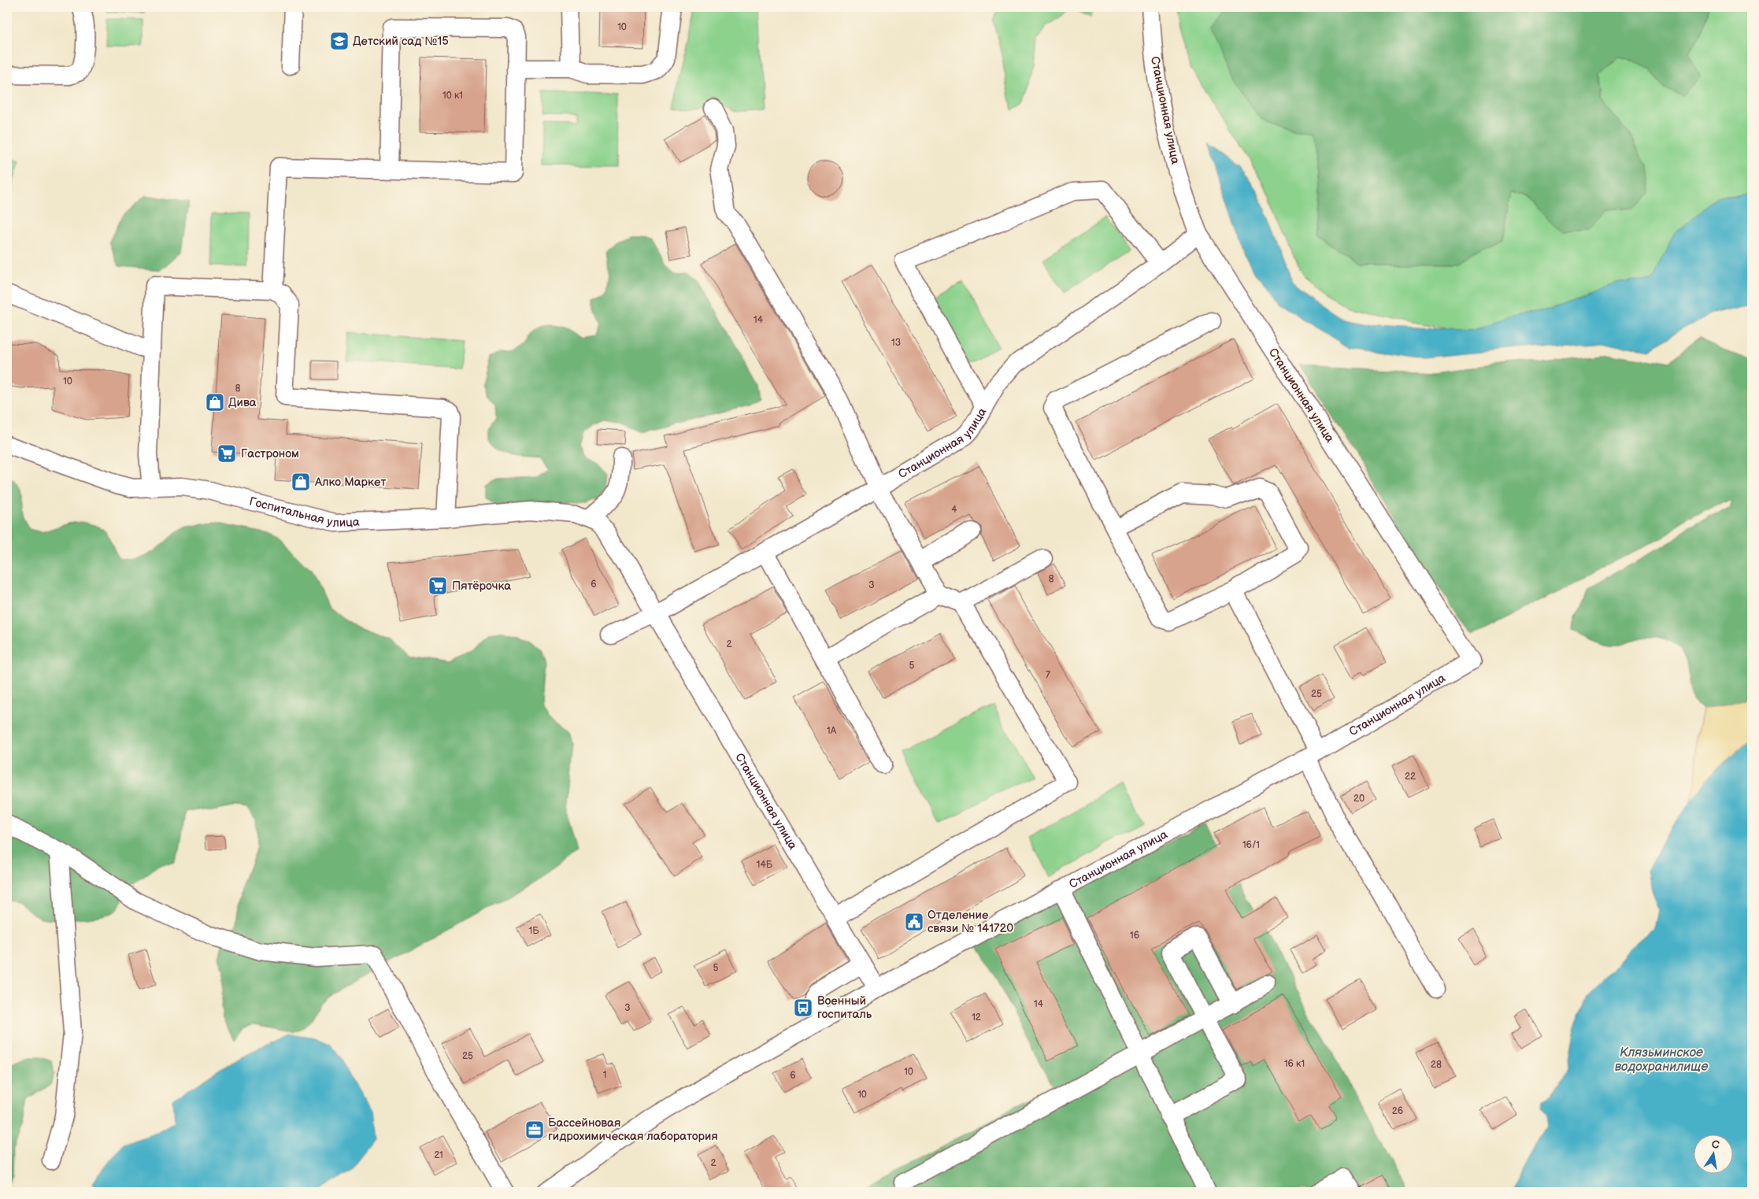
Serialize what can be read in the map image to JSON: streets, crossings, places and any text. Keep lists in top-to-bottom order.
{
  "streets": {
    "street": ["Станционная улица", "Госпитальная улица"]
  },
  "crossings": [
    ["Станционная улица", "Госпитальная улица"]
  ],
  "water": ["Клязьминское водохранилище"],
  "places": {
    "school or university": ["Детский сад №15"],
    "shop": ["Дива", "Алко Маркет"],
    "supermarket": ["Гастроном", "Пятёрочка"],
    "public building": ["Отделение связи № 141720"],
    "bus stop": ["Военный госпиталь"],
    "office": ["Бассейновая гидрохимическая лаборатория"]
  },
  "house_numbers": [
    "10",
    "10 к1",
    "14",
    "13",
    "10",
    "8",
    "4",
    "8",
    "6",
    "3",
    "2",
    "5",
    "7",
    "25",
    "1А",
    "22",
    "20",
    "16/1",
    "14Б",
    "1Б",
    "16",
    "5",
    "14",
    "3",
    "12",
    "25",
    "16 к1",
    "28",
    "10",
    "1",
    "6",
    "10",
    "26",
    "21",
    "2"
  ],
  "north": "top"
}
